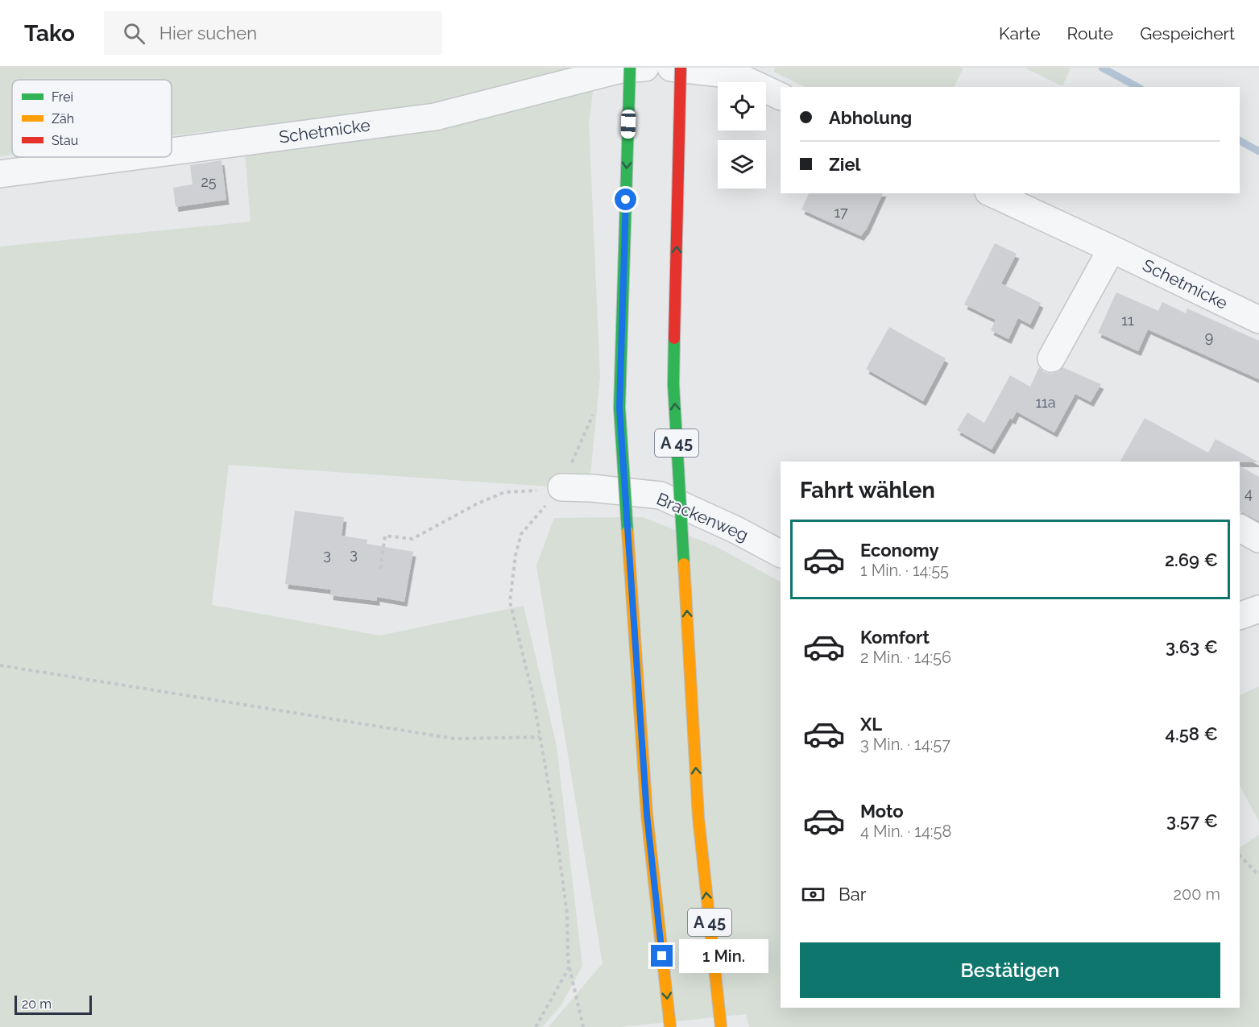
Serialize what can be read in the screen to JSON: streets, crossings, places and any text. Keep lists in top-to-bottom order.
{
  "streets": {
    "highway": ["A 45"],
    "street": ["Schetmicke", "Brackenweg"]
  },
  "house_numbers": [
    "25",
    "17",
    "11",
    "9",
    "11a",
    "4",
    "3",
    "3"
  ],
  "legend": ["Frei", "Zäh", "Stau"],
  "scale_bar": "20 m",
  "page": {
    "header": "Tako",
    "search": "Hier suchen",
    "nav": ["Karte", "Route", "Gespeichert"],
    "banner": ["Abholung", "Ziel"],
    "heading": "Fahrt wählen",
    "list": [
      {
        "name": "Economy",
        "note": "1 Min. · 14:55",
        "value": "2.69 €"
      },
      {
        "name": "Komfort",
        "note": "2 Min. · 14:56",
        "value": "3.63 €"
      },
      {
        "name": "XL",
        "note": "3 Min. · 14:57",
        "value": "4.58 €"
      },
      {
        "name": "Moto",
        "note": "4 Min. · 14:58",
        "value": "3.57 €"
      }
    ],
    "pay": ["Bar", "200 m"],
    "buttons": "Bestätigen",
    "bubble": "1 Min.",
    "scale": "20 m"
  }
}
